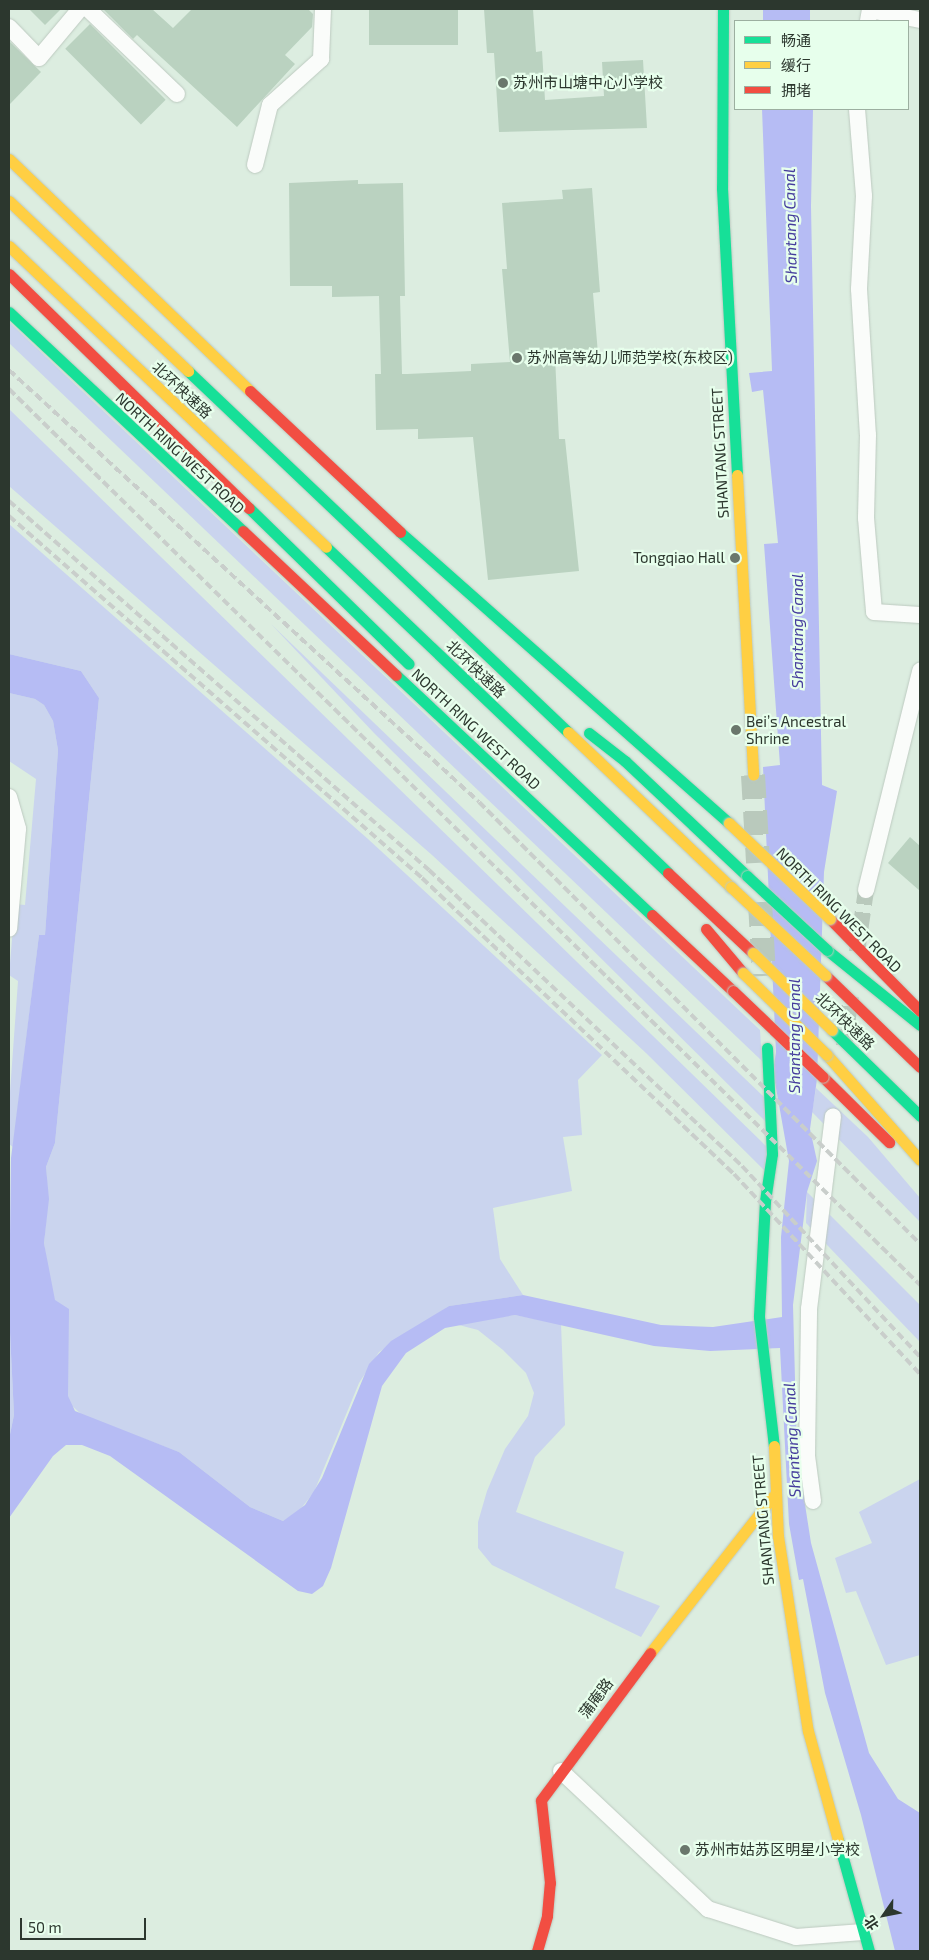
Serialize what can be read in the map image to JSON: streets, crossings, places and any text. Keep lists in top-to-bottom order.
{
  "streets": {
    "main road": [
      "北环快速路",
      "NORTH RING WEST ROAD",
      "SHANTANG STREET",
      "蒲庵路"
    ]
  },
  "crossings": [
    ["SHANTANG STREET", "蒲庵路"]
  ],
  "water": ["Shantang Canal"],
  "places": [
    "苏州市山塘中心小学校",
    "苏州高等幼儿师范学校(东校区)",
    "Tongqiao Hall",
    "Bei’s Ancestral Shrine",
    "苏州市姑苏区明星小学校"
  ],
  "legend": ["畅通", "缓行", "拥堵"],
  "scale_bar": "50 m",
  "north": "bottom left"
}
